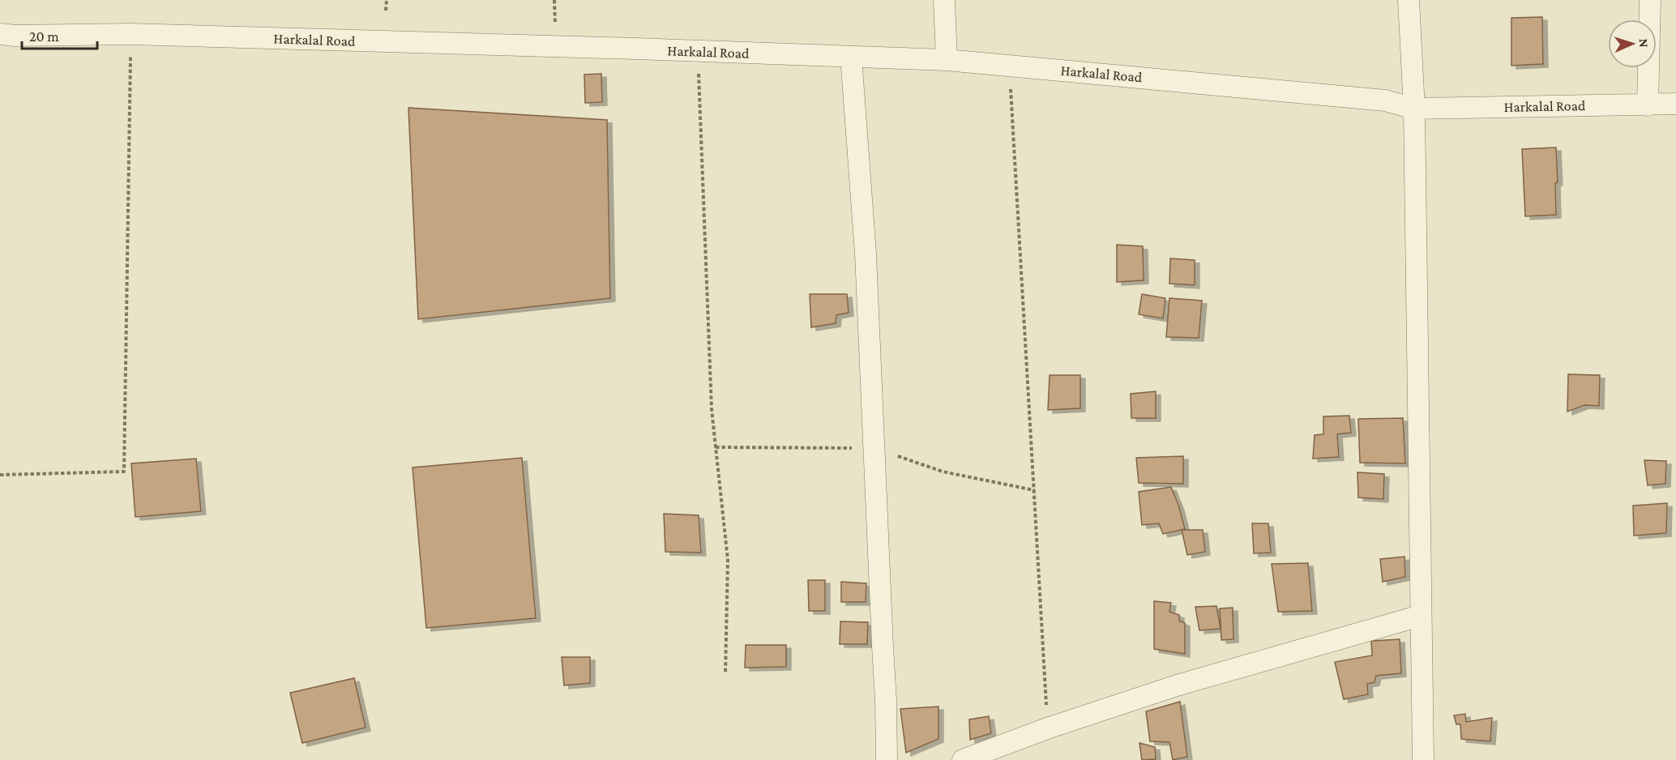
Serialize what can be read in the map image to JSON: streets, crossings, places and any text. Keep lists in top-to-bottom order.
{
  "streets": {
    "street": ["Harkalal Road"]
  },
  "scale_bar": "20 m",
  "north": "right"
}
